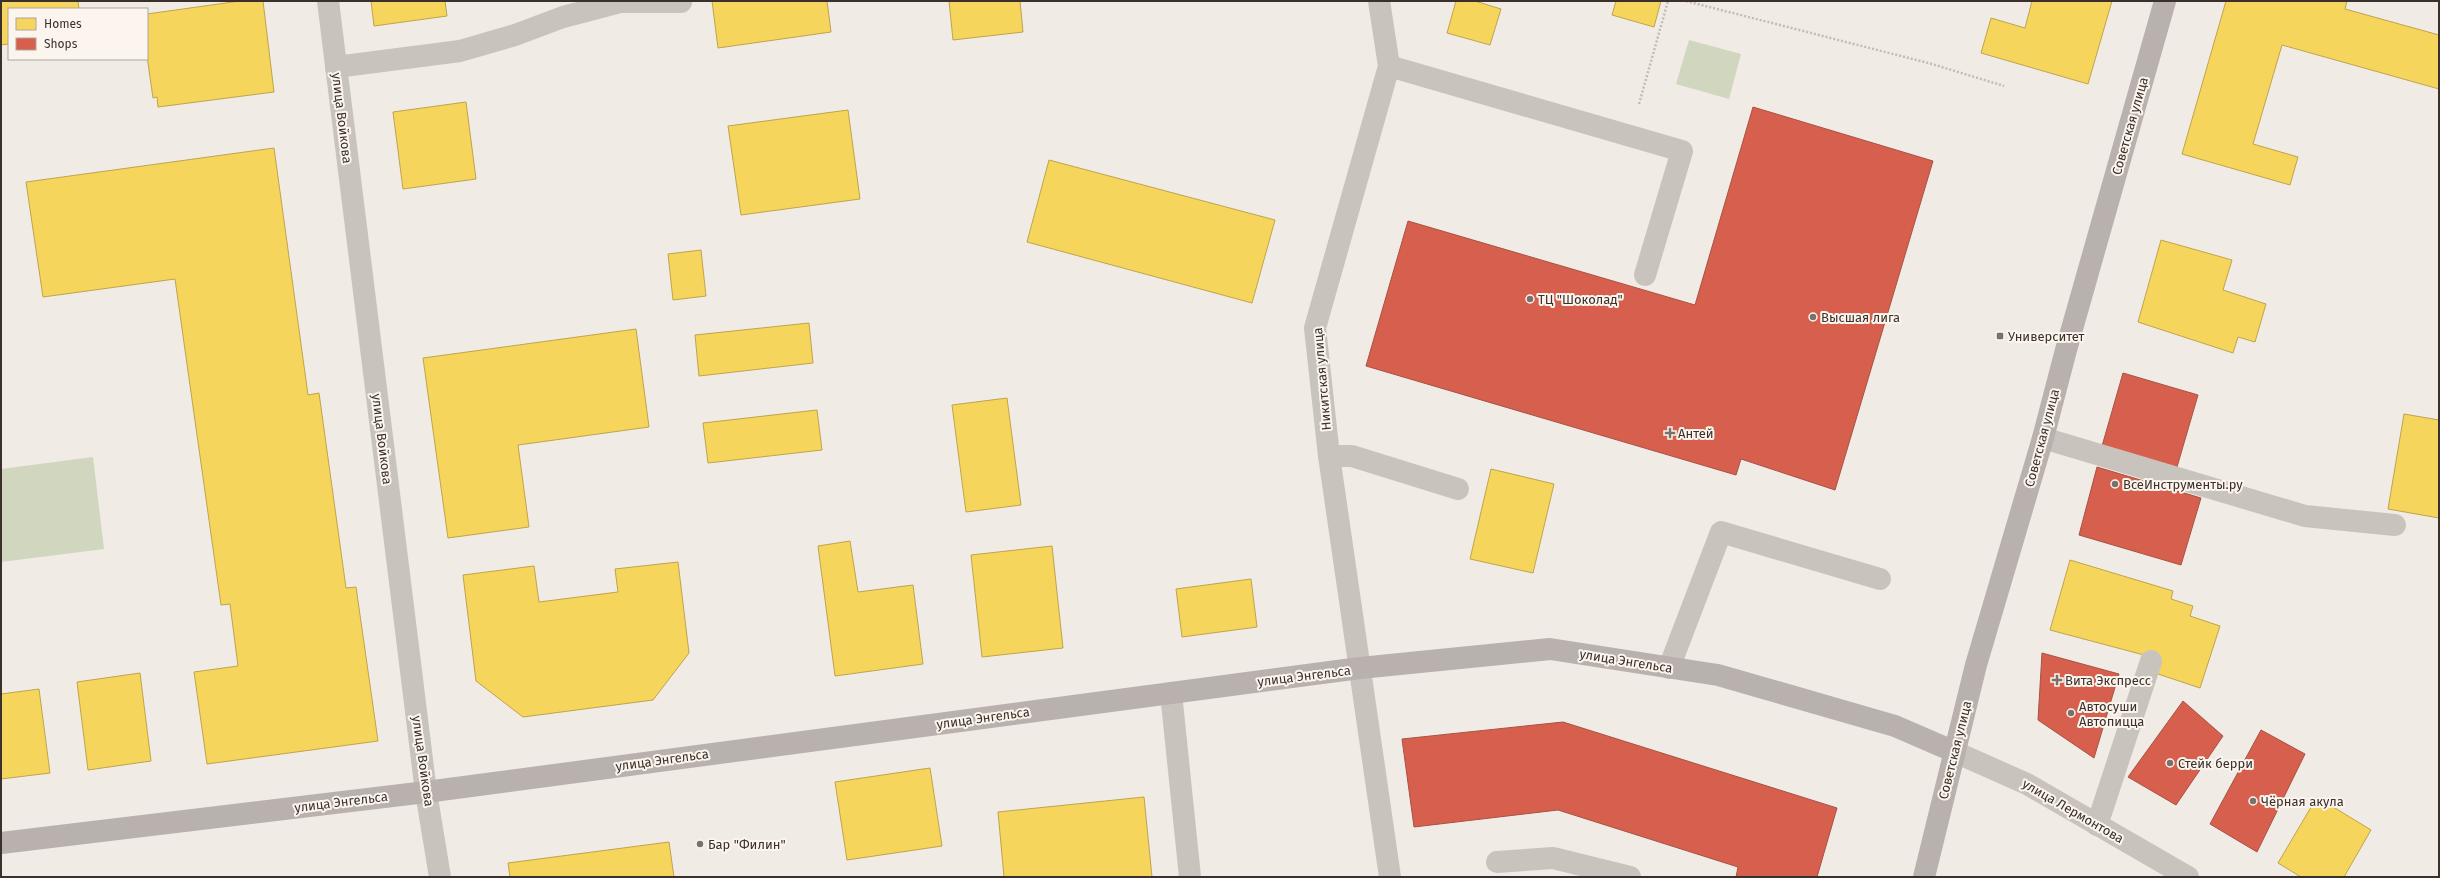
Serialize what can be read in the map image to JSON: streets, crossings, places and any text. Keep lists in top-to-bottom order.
{
  "streets": {
    "main road": ["Советская улица", "улица Энгельса"],
    "street": ["улица Войкова", "Никитская улица", "улица Лермонтова"]
  },
  "crossings": [
    ["улица Войкова", "улица Энгельса"],
    ["Советская улица", "улица Энгельса"],
    ["Советская улица", "улица Лермонтова"],
    ["Никитская улица", "улица Энгельса"],
    ["улица Энгельса", "улица Лермонтова"]
  ],
  "places": {
    "other": [
      "ТЦ \"Шоколад\"",
      "Высшая лига",
      "ВсеИнструменты.ру",
      "Автосуши Автопицца",
      "Стейк берри",
      "Чёрная акула",
      "Бар \"Филин\""
    ],
    "transit": ["Университет"],
    "health": ["Антей", "Вита Экспресс"]
  },
  "legend": ["Homes", "Shops"]
}
